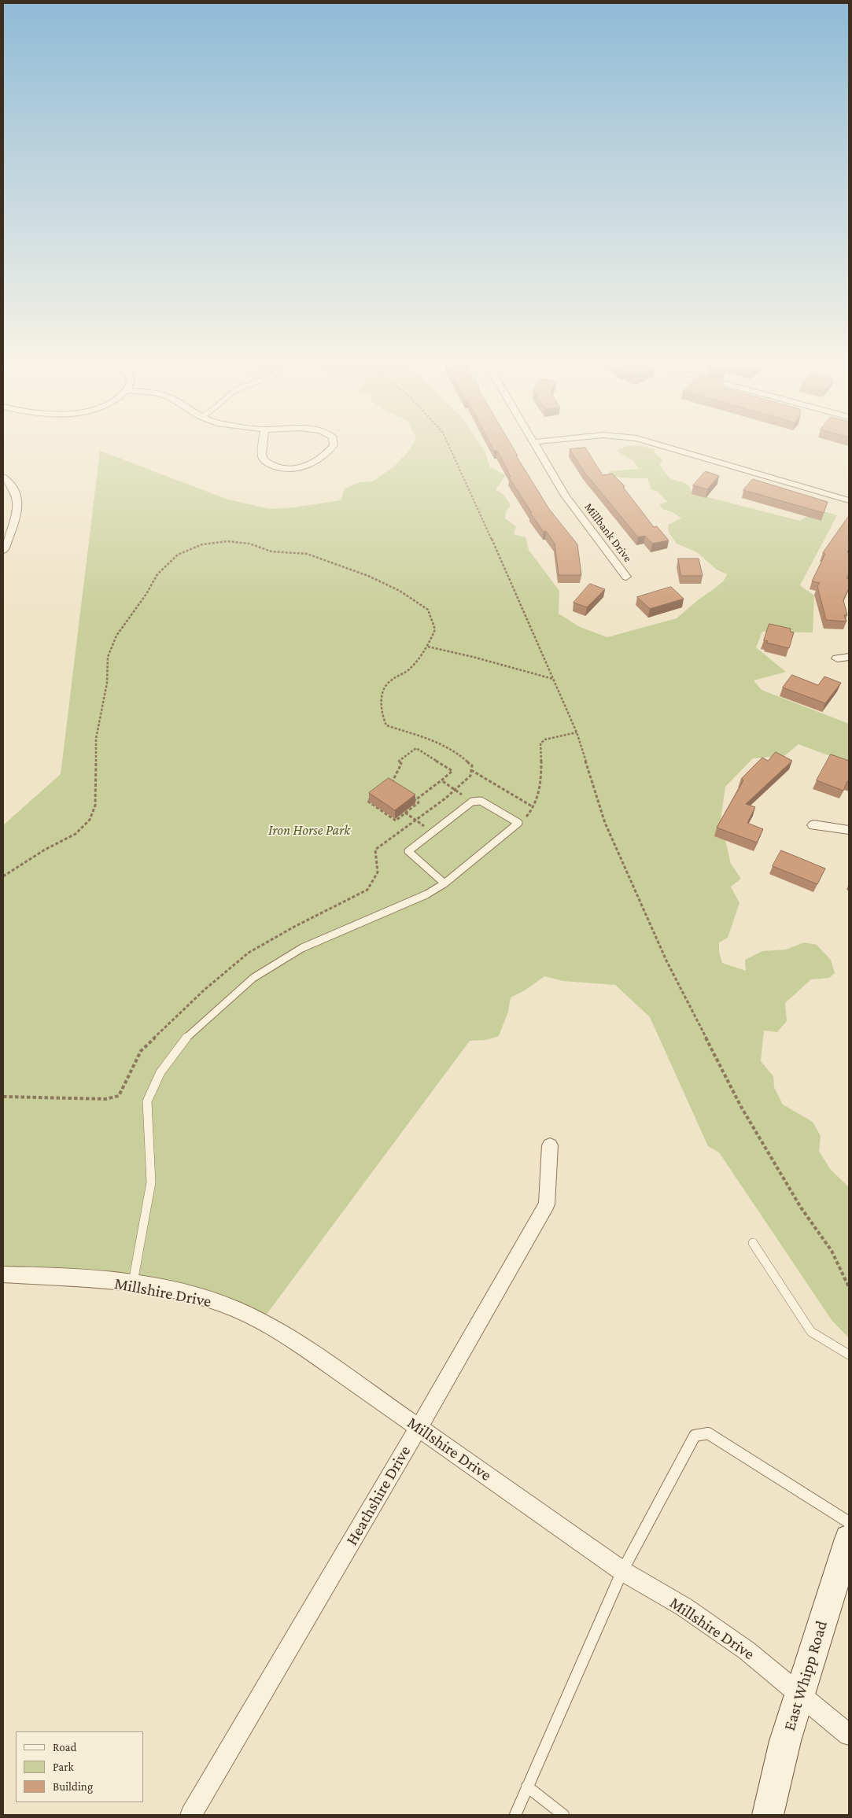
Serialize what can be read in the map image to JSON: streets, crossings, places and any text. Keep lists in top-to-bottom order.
{
  "streets": {
    "main road": ["East Whipp Road"],
    "street": ["Millbank Drive", "Millshire Drive", "Heathshire Drive"]
  },
  "crossings": [
    ["Millshire Drive", "Heathshire Drive"],
    ["Millshire Drive", "East Whipp Road"]
  ],
  "parks": ["Iron Horse Park"],
  "legend": ["Road", "Park", "Building"]
}
